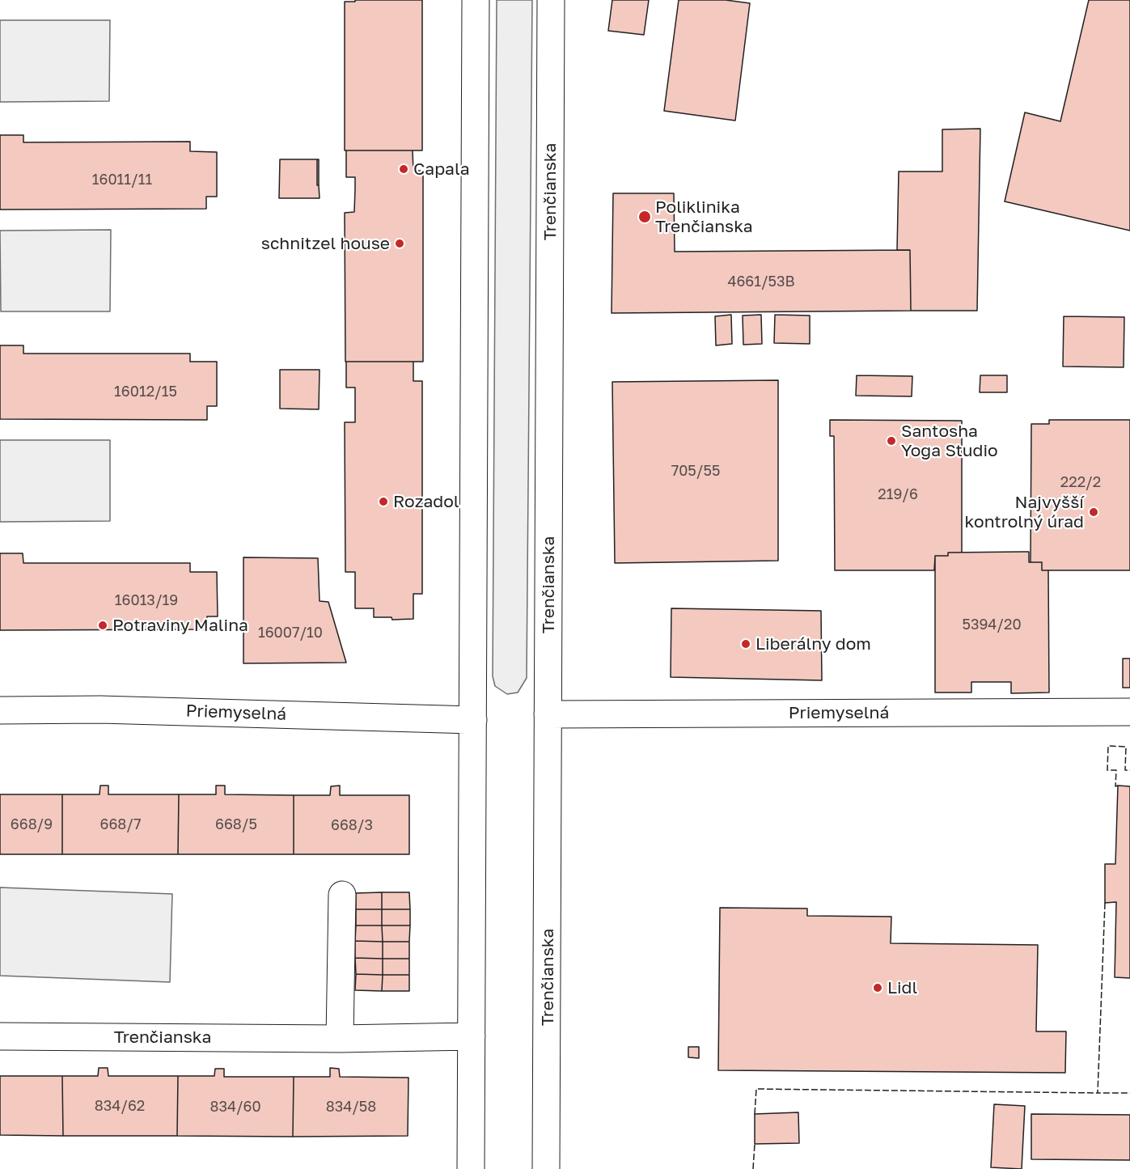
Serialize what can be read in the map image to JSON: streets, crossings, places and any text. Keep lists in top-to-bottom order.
{
  "streets": {
    "street": ["Trenčianska", "Priemyselná"]
  },
  "crossings": [
    ["Trenčianska", "Priemyselná"]
  ],
  "places": [
    "Capala",
    "Poliklinika Trenčianska",
    "schnitzel house",
    "Santosha Yoga Studio",
    "Rozadol",
    "Najvyšší kontrolný úrad",
    "Potraviny Malina",
    "Liberálny dom",
    "Lidl"
  ],
  "house_numbers": [
    "16011/11",
    "4661/53B",
    "16012/15",
    "705/55",
    "222/2",
    "219/6",
    "16013/19",
    "5394/20",
    "16007/10",
    "668/9",
    "668/7",
    "668/5",
    "668/3",
    "834/62",
    "834/60",
    "834/58"
  ]
}
